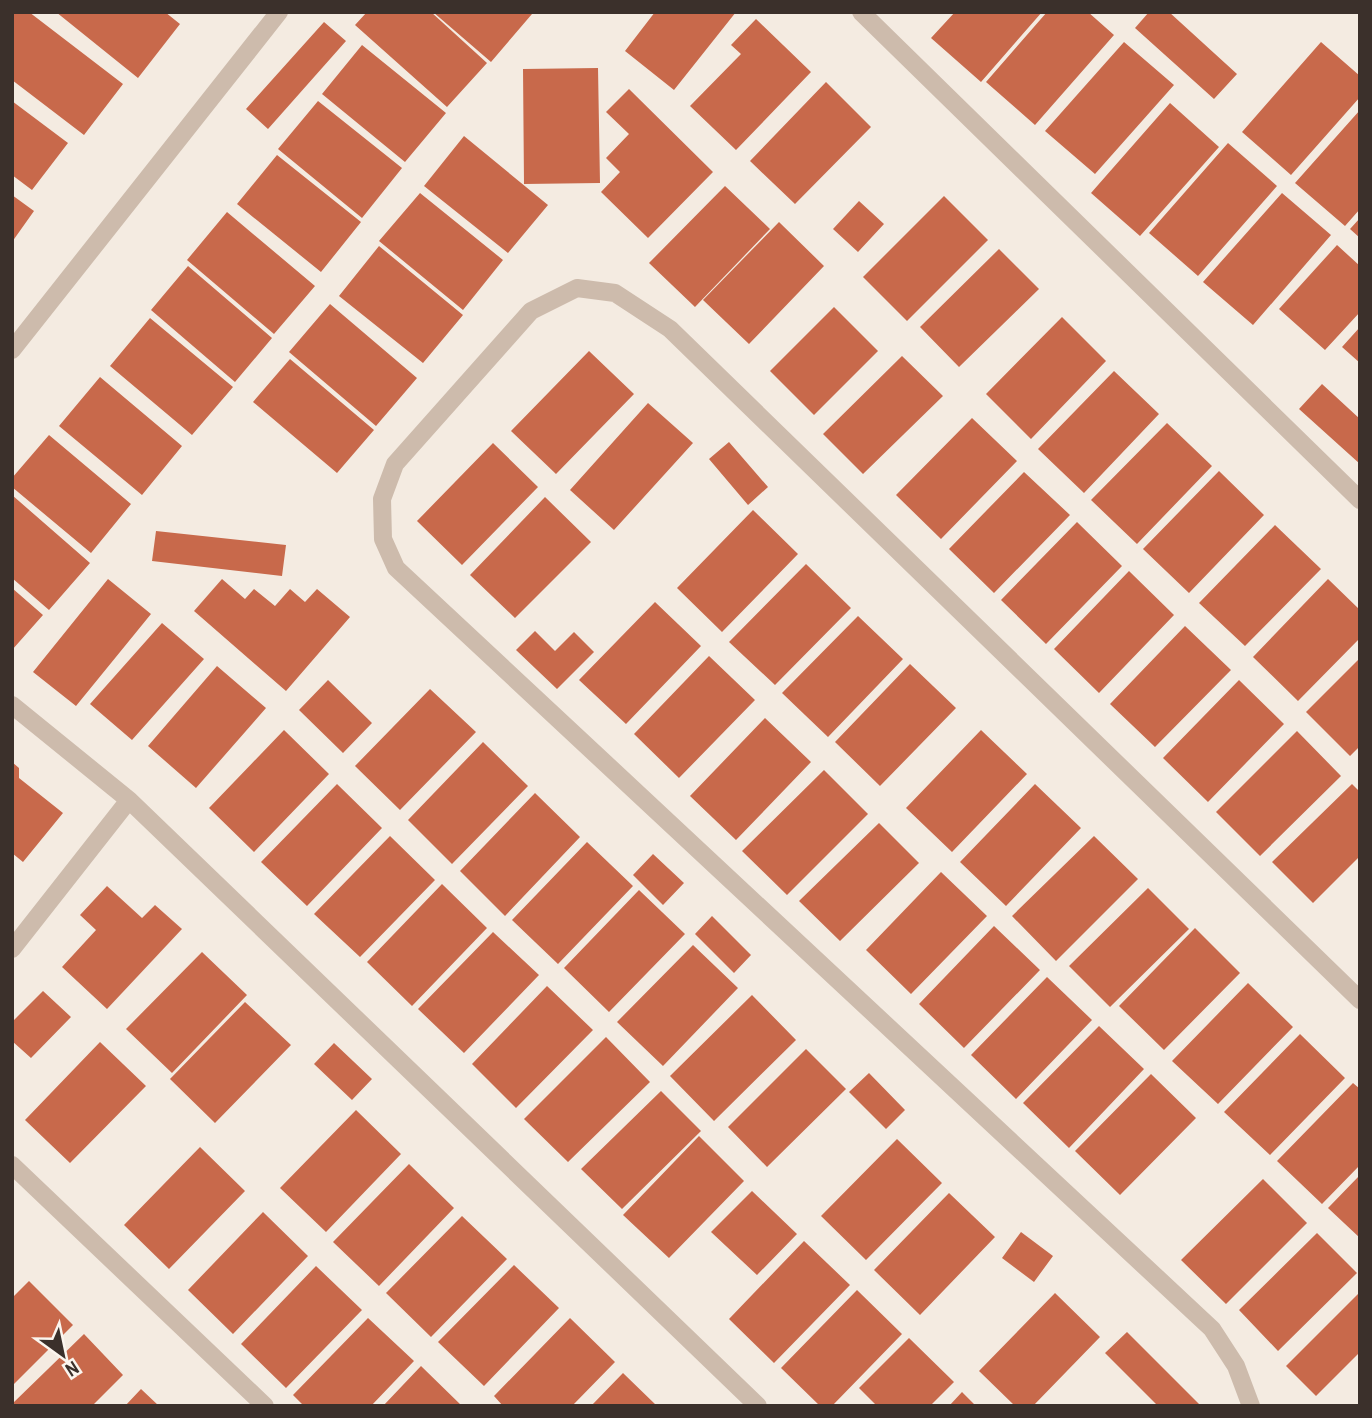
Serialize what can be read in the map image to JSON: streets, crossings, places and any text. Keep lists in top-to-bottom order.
{
  "north": "bottom right"
}
